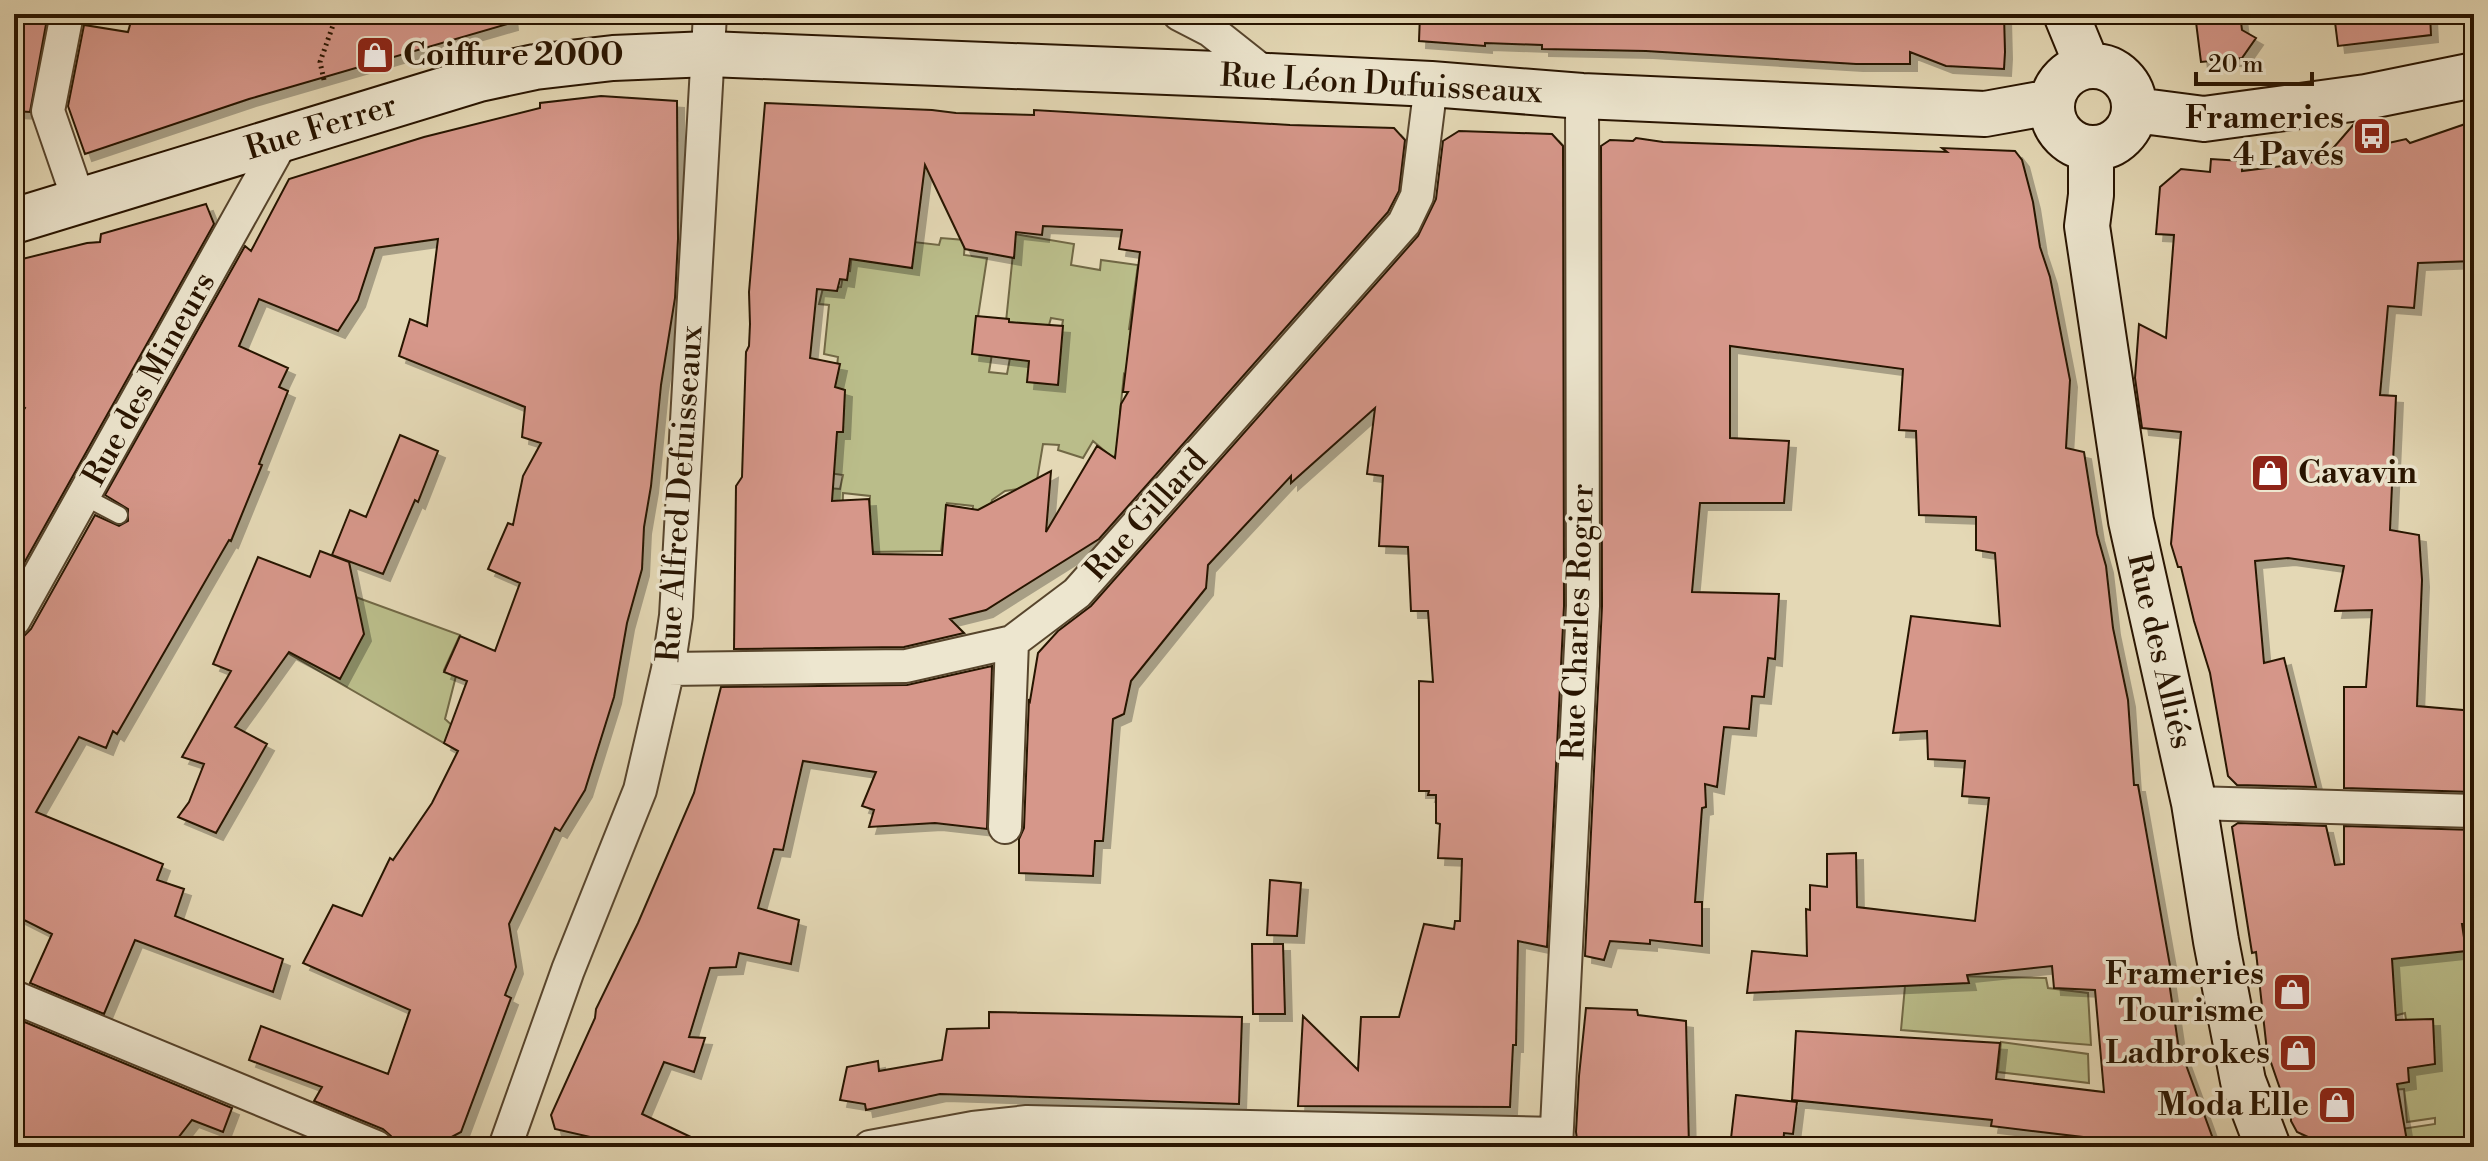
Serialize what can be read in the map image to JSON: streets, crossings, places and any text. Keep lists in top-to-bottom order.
{
  "streets": {
    "main road": ["Rue Léon Dufuisseaux", "Rue Ferrer", "Rue des Alliés"],
    "street": [
      "Rue des Mineurs",
      "Rue Alfred Defuisseaux",
      "Rue Gillard",
      "Rue Charles Rogier"
    ]
  },
  "crossings": [
    ["Rue Léon Dufuisseaux", "Rue Ferrer"],
    ["Rue Léon Dufuisseaux", "Rue Alfred Defuisseaux"],
    ["Rue Léon Dufuisseaux", "Rue Gillard"],
    ["Rue Léon Dufuisseaux", "Rue Charles Rogier"],
    ["Rue Léon Dufuisseaux", "Rue des Alliés"],
    ["Rue Ferrer", "Rue des Mineurs"],
    ["Rue Ferrer", "Rue Alfred Defuisseaux"],
    ["Rue Alfred Defuisseaux", "Rue Gillard"]
  ],
  "places": {
    "shop": [
      "Coiffure 2000",
      "Cavavin",
      "Frameries Tourisme",
      "Ladbrokes",
      "Moda Elle"
    ],
    "bus stop": ["Frameries 4 Pavés"]
  },
  "scale_bar": "20 m"
}
